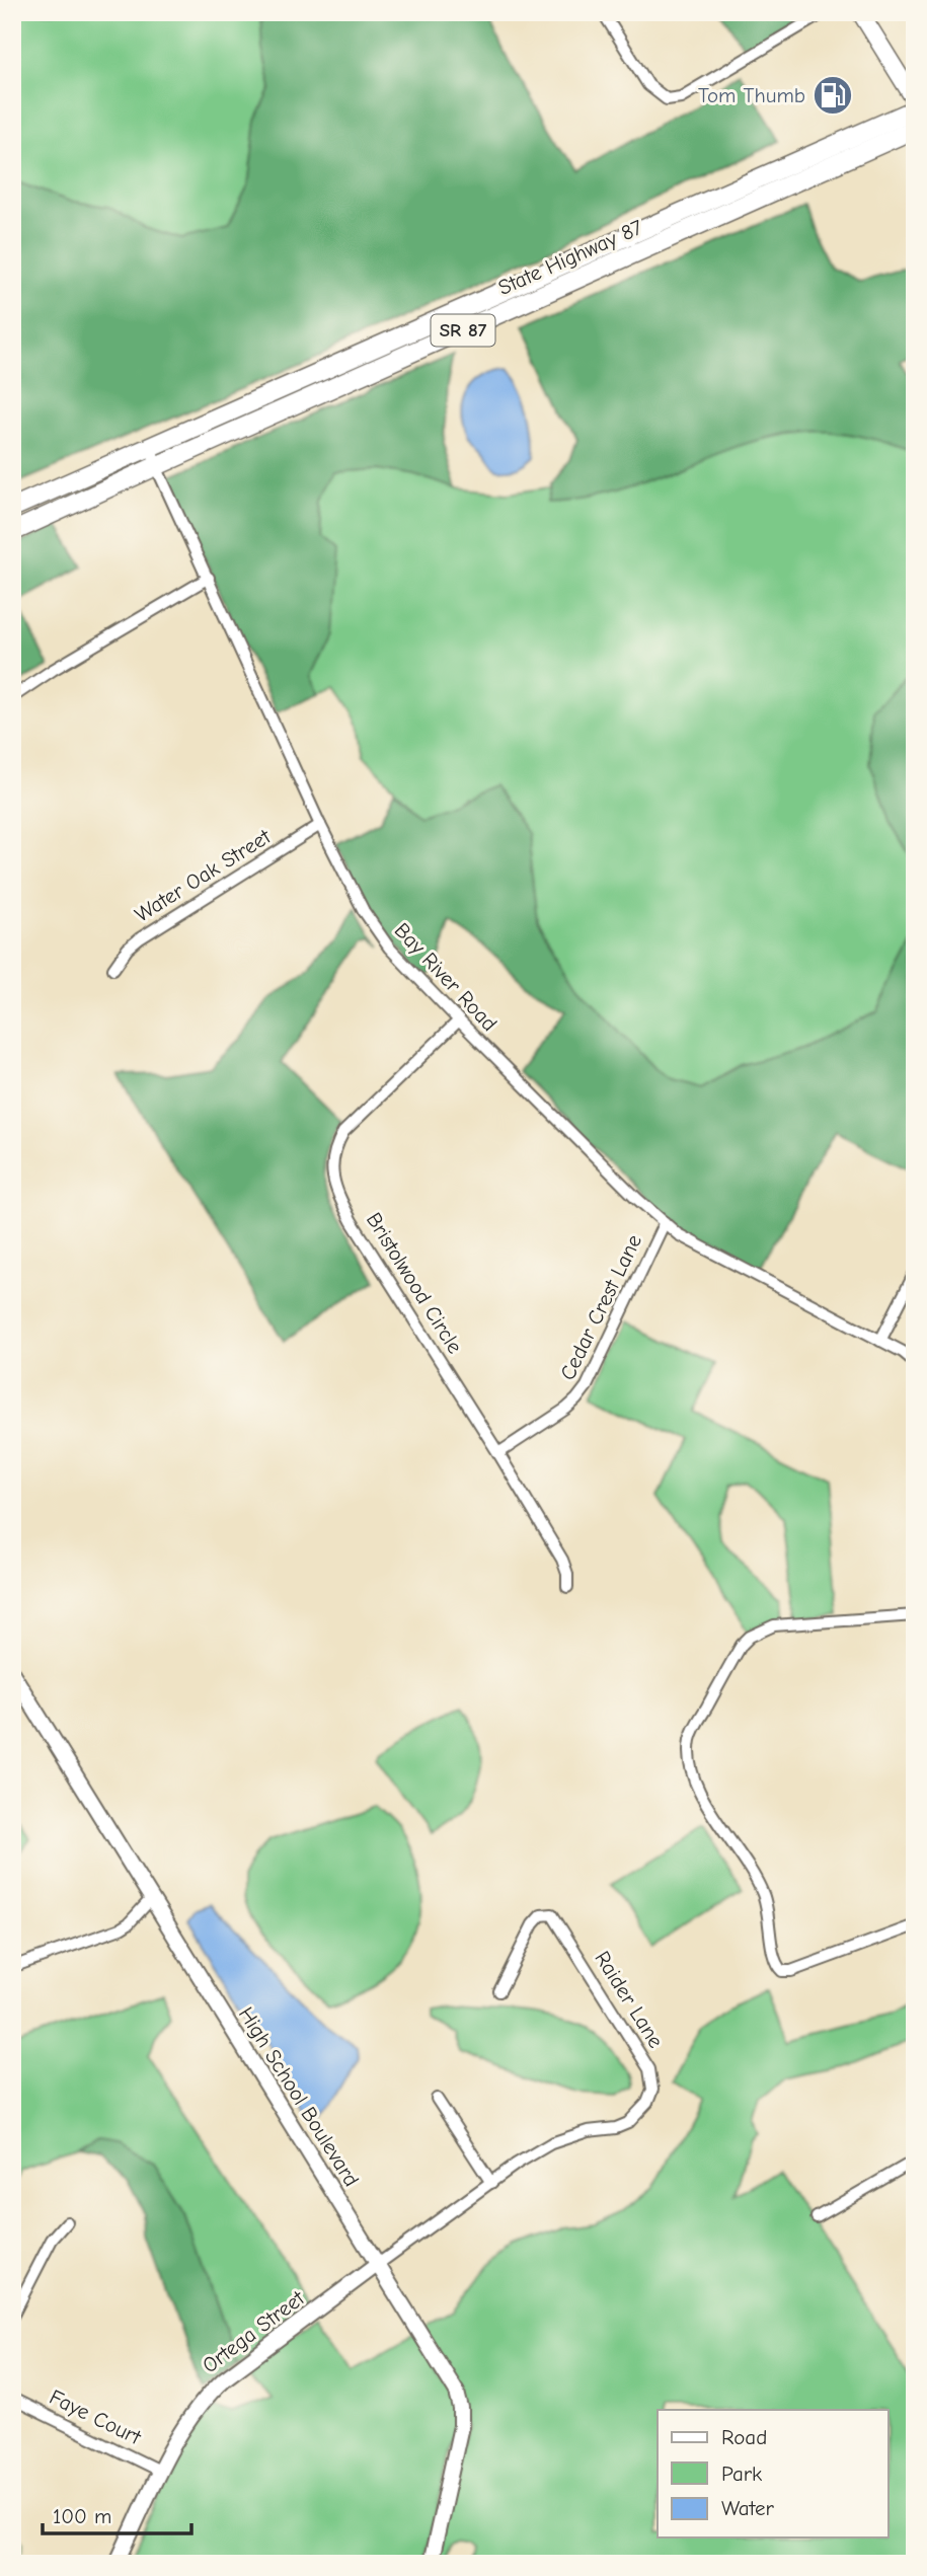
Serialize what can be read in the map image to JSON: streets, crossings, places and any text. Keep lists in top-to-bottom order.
{
  "streets": {
    "highway": ["State Highway 87", "SR 87"],
    "street": [
      "Water Oak Street",
      "Bay River Road",
      "Bristolwood Circle",
      "Cedar Crest Lane",
      "Raider Lane",
      "High School Boulevard",
      "Ortega Street",
      "Faye Court"
    ]
  },
  "crossings": [
    ["State Highway 87", "Bay River Road"],
    ["SR 87", "Bay River Road"],
    ["Water Oak Street", "Bay River Road"],
    ["Bay River Road", "Bristolwood Circle"],
    ["Bay River Road", "Cedar Crest Lane"],
    ["Bristolwood Circle", "Cedar Crest Lane"],
    ["Raider Lane", "High School Boulevard"],
    ["Raider Lane", "Ortega Street"],
    ["High School Boulevard", "Ortega Street"],
    ["Ortega Street", "Faye Court"]
  ],
  "places": {
    "fuel station": ["Tom Thumb"]
  },
  "legend": ["Road", "Park", "Water"],
  "scale_bar": "100 m"
}
